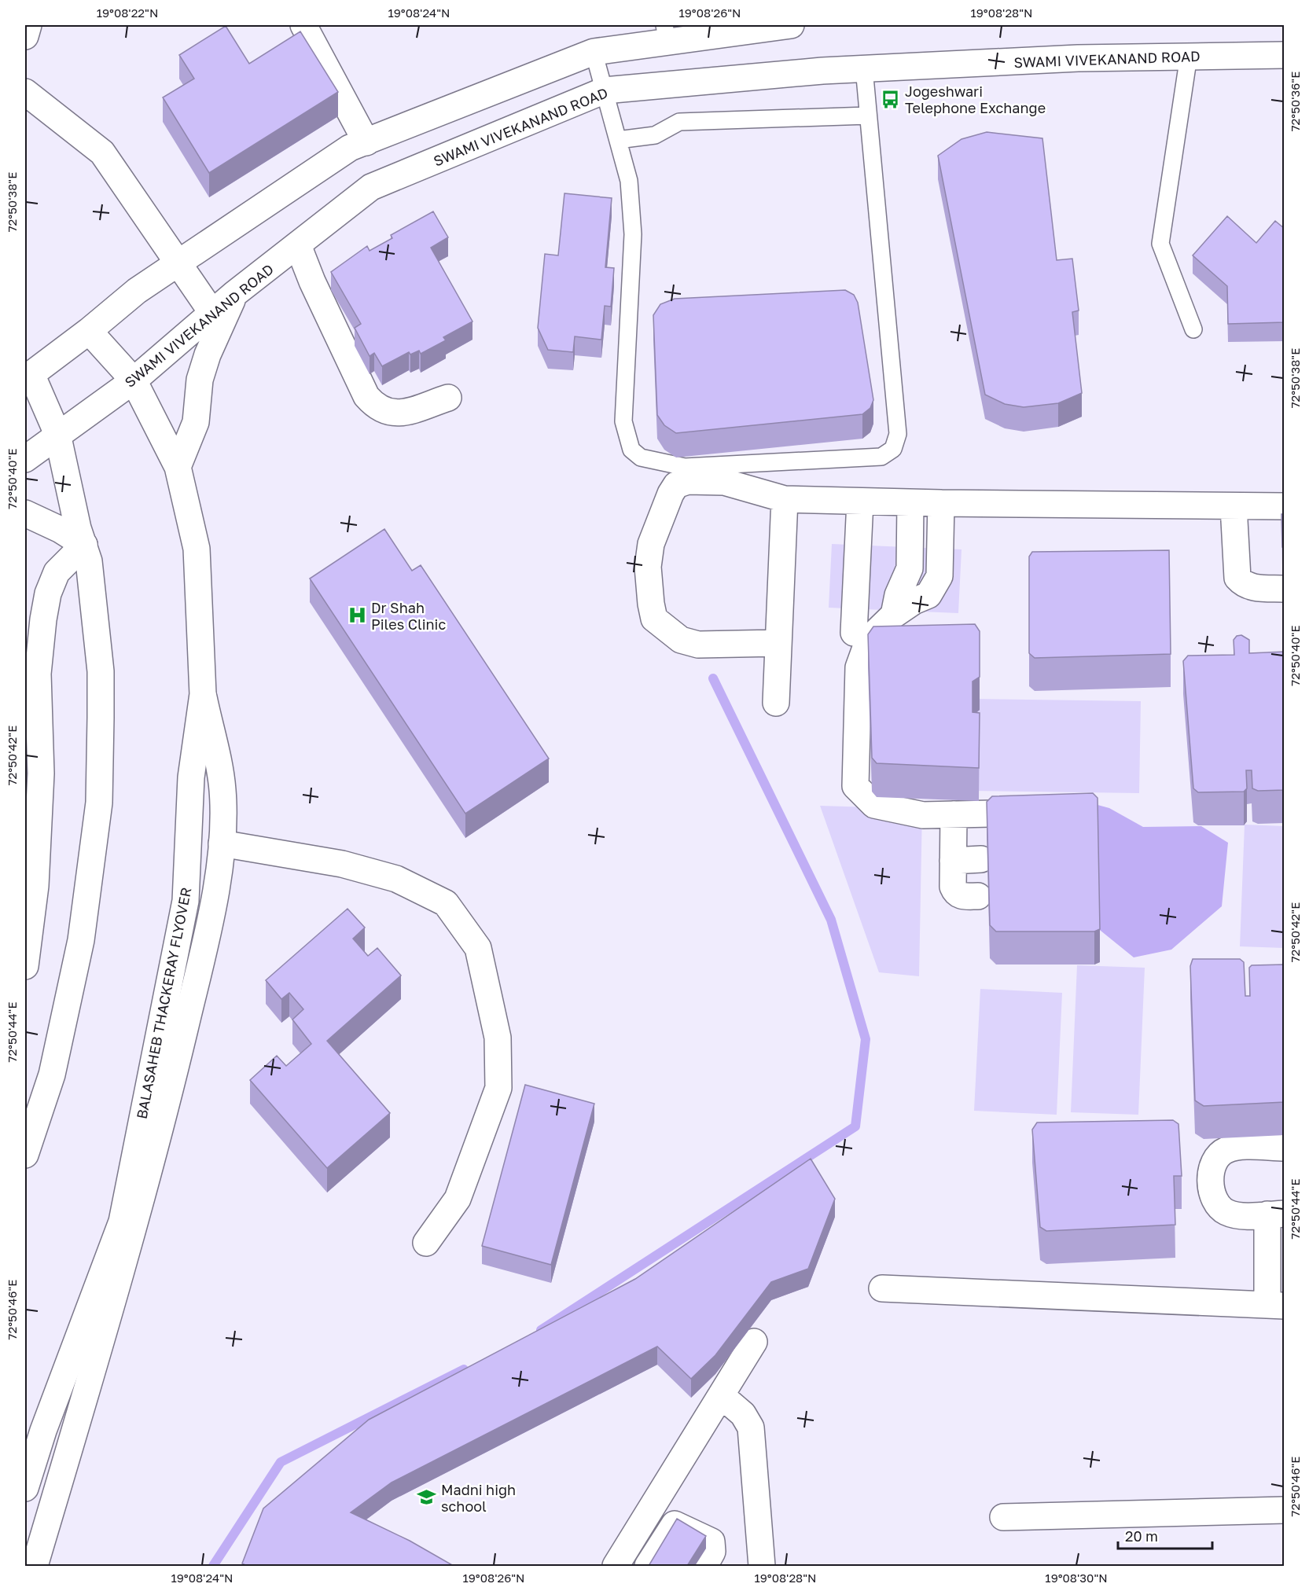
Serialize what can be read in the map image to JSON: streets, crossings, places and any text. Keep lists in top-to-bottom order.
{
  "streets": {
    "street": ["SWAMI VIVEKANAND ROAD", "BALASAHEB THACKERAY FLYOVER"]
  },
  "crossings": [
    ["SWAMI VIVEKANAND ROAD", "BALASAHEB THACKERAY FLYOVER"]
  ],
  "places": {
    "bus stop": ["Jogeshwari Telephone Exchange"],
    "hospital": ["Dr Shah Piles Clinic"],
    "school or university": ["Madni high school"]
  },
  "scale_bar": "20 m",
  "coordinates": [
    "19°08'22\"N",
    "19°08'24\"N",
    "19°08'26\"N",
    "19°08'28\"N",
    "72°50'36\"E",
    "72°50'38\"E",
    "72°50'40\"E",
    "72°50'42\"E",
    "72°50'44\"E",
    "72°50'46\"E",
    "19°08'30\"N"
  ]
}
